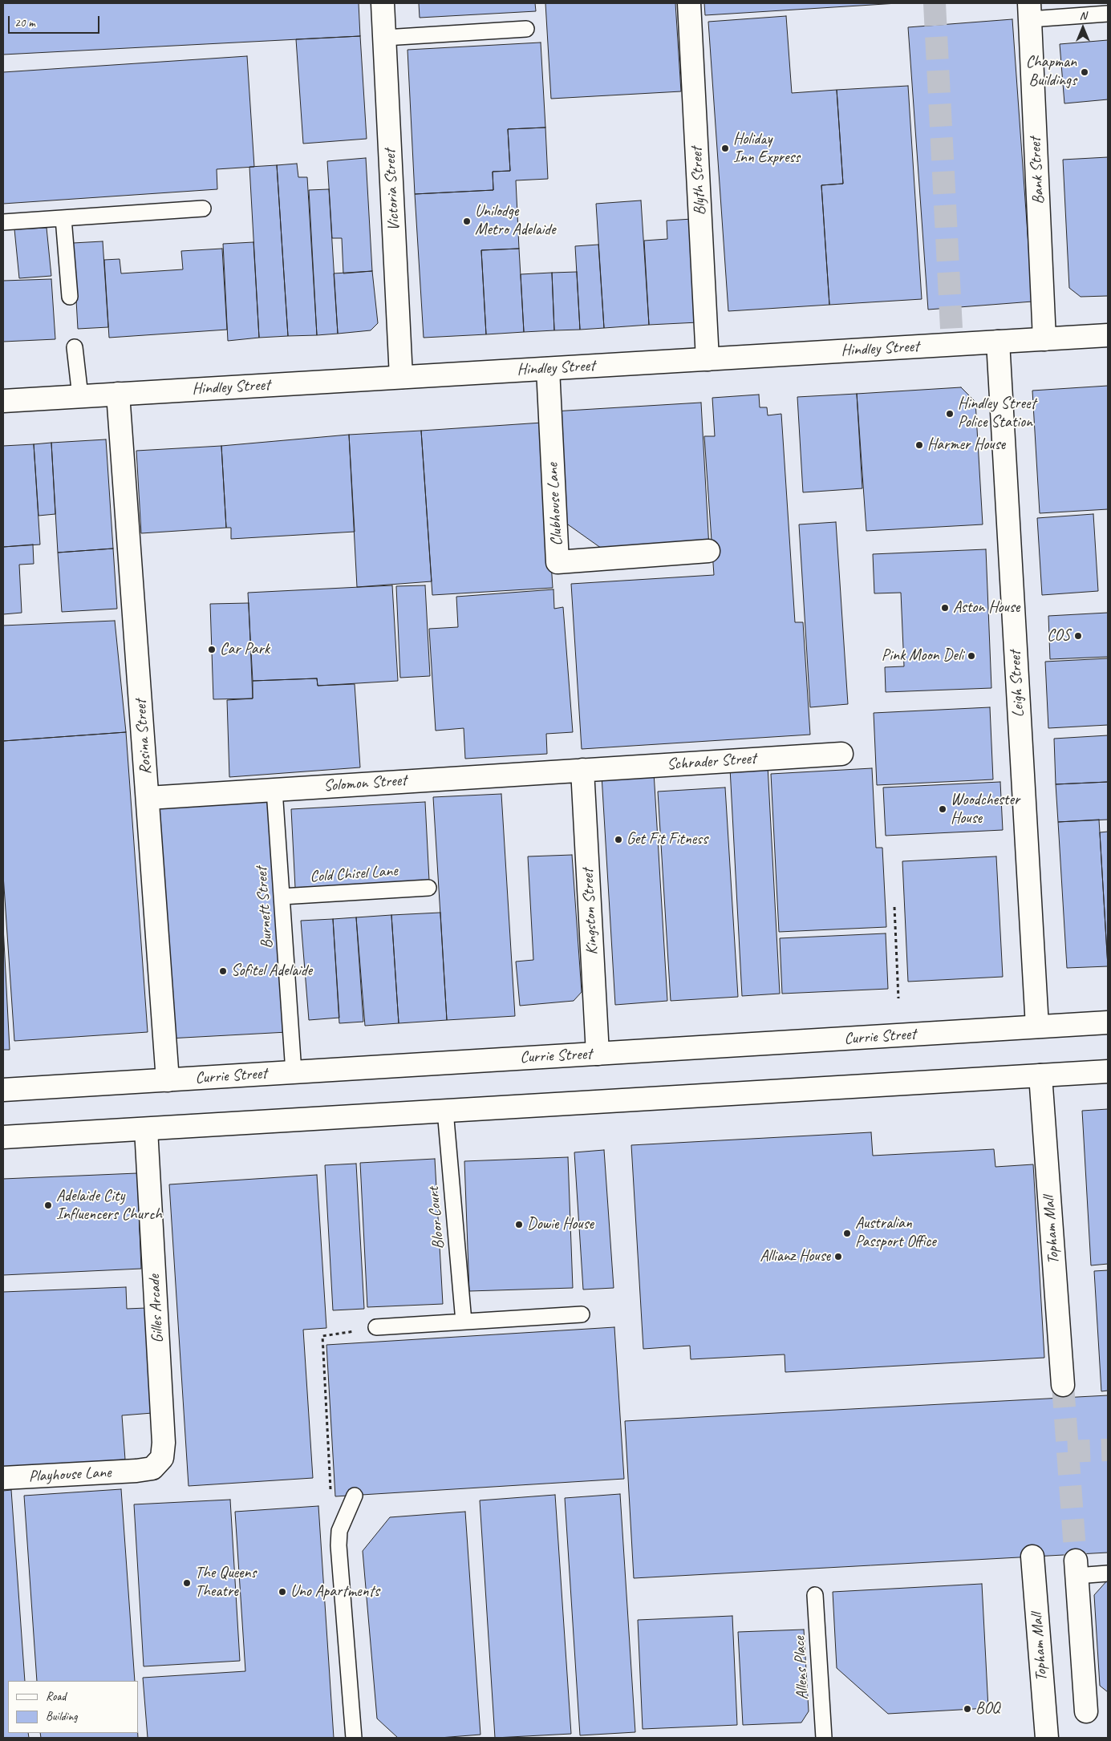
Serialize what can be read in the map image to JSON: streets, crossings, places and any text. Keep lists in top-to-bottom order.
{
  "streets": {
    "street": [
      "Bank Street",
      "Blyth Street",
      "Victoria Street",
      "Hindley Street",
      "Clubhouse Lane",
      "Leigh Street",
      "Rosina Street",
      "Schrader Street",
      "Solomon Street",
      "Kingston Street",
      "Currie Street",
      "Topham Mall",
      "Gilles Arcade",
      "Playhouse Lane"
    ],
    "lane": [
      "Cold Chisel Lane",
      "Burnett Street",
      "Bloor Court",
      "Allens Place"
    ]
  },
  "crossings": [
    ["Bank Street", "Hindley Street"],
    ["Blyth Street", "Hindley Street"],
    ["Victoria Street", "Hindley Street"],
    ["Hindley Street", "Clubhouse Lane"],
    ["Hindley Street", "Leigh Street"],
    ["Hindley Street", "Rosina Street"],
    ["Leigh Street", "Currie Street"],
    ["Rosina Street", "Solomon Street"],
    ["Rosina Street", "Currie Street"],
    ["Schrader Street", "Solomon Street"],
    ["Schrader Street", "Kingston Street"],
    ["Solomon Street", "Burnett Street"],
    ["Solomon Street", "Kingston Street"],
    ["Cold Chisel Lane", "Burnett Street"],
    ["Burnett Street", "Currie Street"],
    ["Kingston Street", "Currie Street"],
    ["Gilles Arcade", "Playhouse Lane"]
  ],
  "places": [
    "Chapman Buildings",
    "Holiday Inn Express",
    "Unilodge Metro Adelaide",
    "Hindley Street Police Station",
    "Harmer House",
    "Aston House",
    "COS",
    "Car Park",
    "Pink Moon Deli",
    "Woodchester House",
    "Get Fit Fitness",
    "Sofitel Adelaide",
    "Adelaide City Influencers Church",
    "Dowie House",
    "Australian Passport Office",
    "Allianz House",
    "The Queens Theatre",
    "Uno Apartments",
    "BOQ"
  ],
  "legend": ["Road", "Building"],
  "scale_bar": "20 m",
  "north": "top"
}
